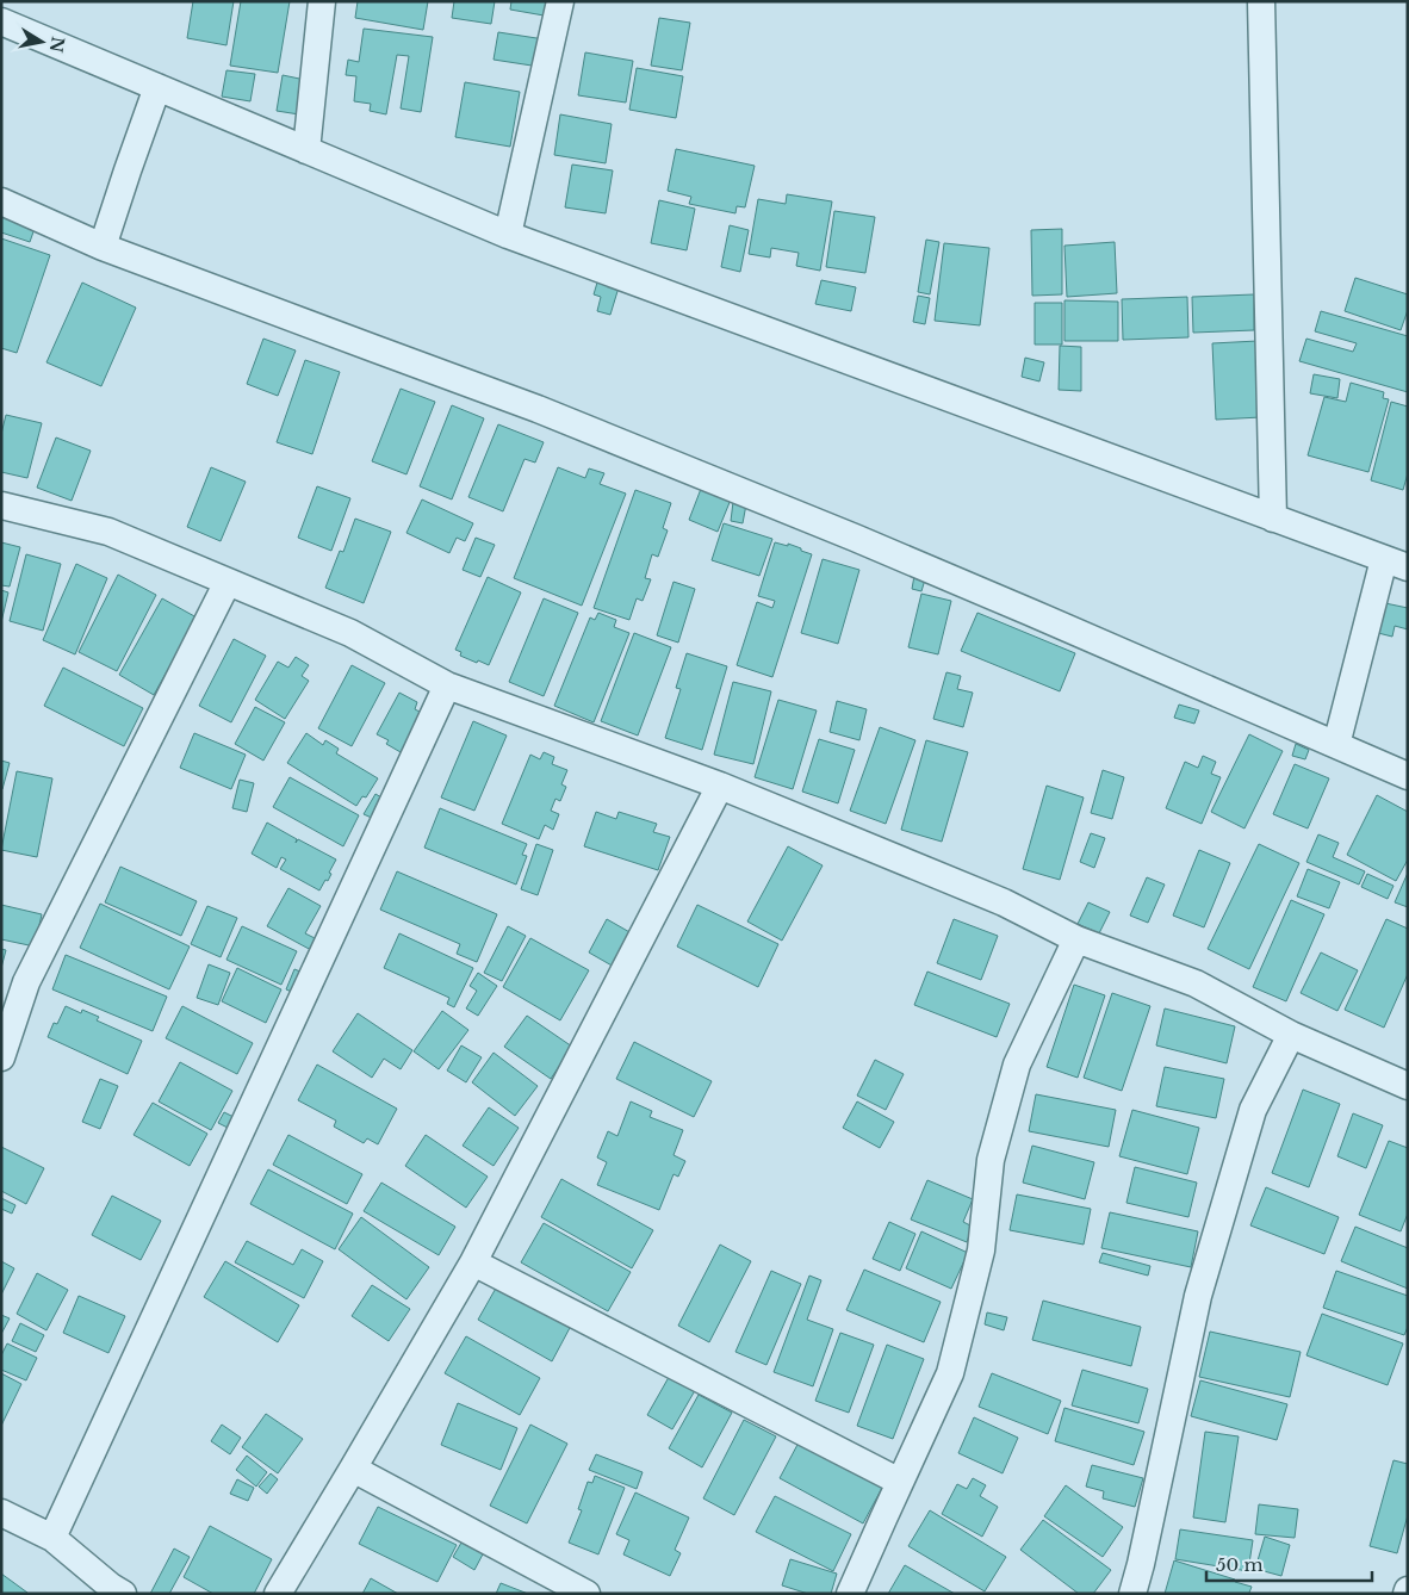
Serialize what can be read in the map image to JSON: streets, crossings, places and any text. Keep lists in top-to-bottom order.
{
  "scale_bar": "50 m",
  "north": "right"
}
